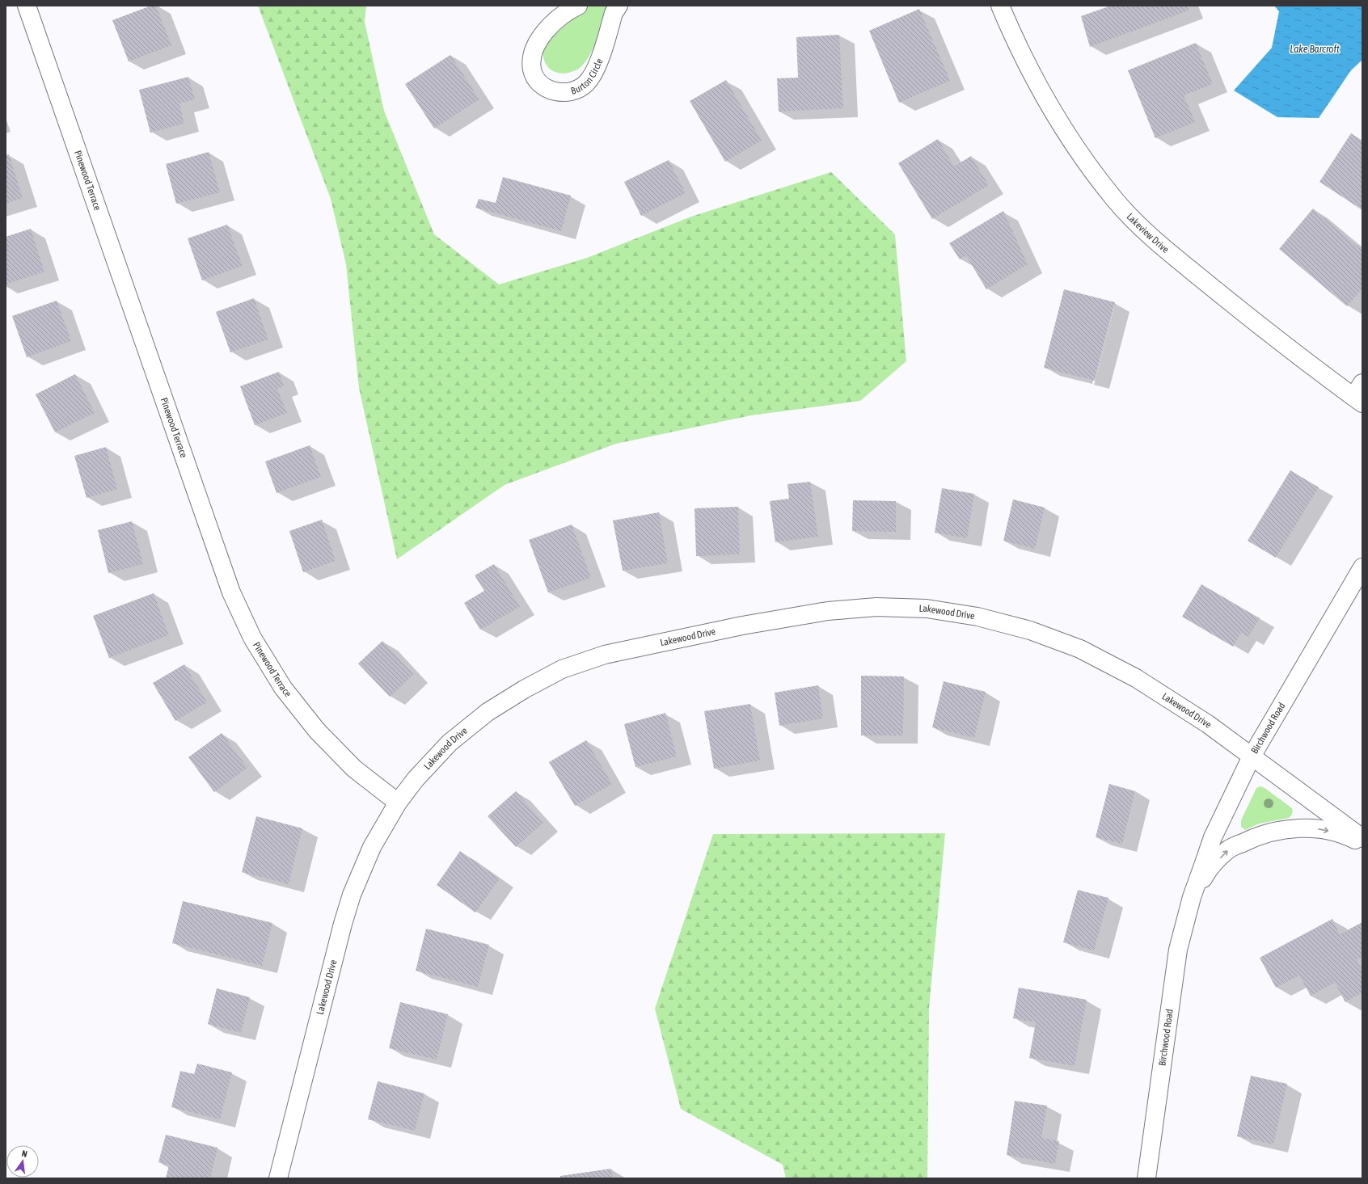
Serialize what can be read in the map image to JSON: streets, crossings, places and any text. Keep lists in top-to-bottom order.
{
  "streets": {
    "street": [
      "Burton Circle",
      "Pinewood Terrace",
      "Lakeview Drive",
      "Lakewood Drive",
      "Birchwood Road"
    ]
  },
  "crossings": [
    ["Pinewood Terrace", "Lakewood Drive"],
    ["Lakewood Drive", "Birchwood Road"]
  ],
  "water": ["Lake Barcroft"],
  "north": "top"
}
